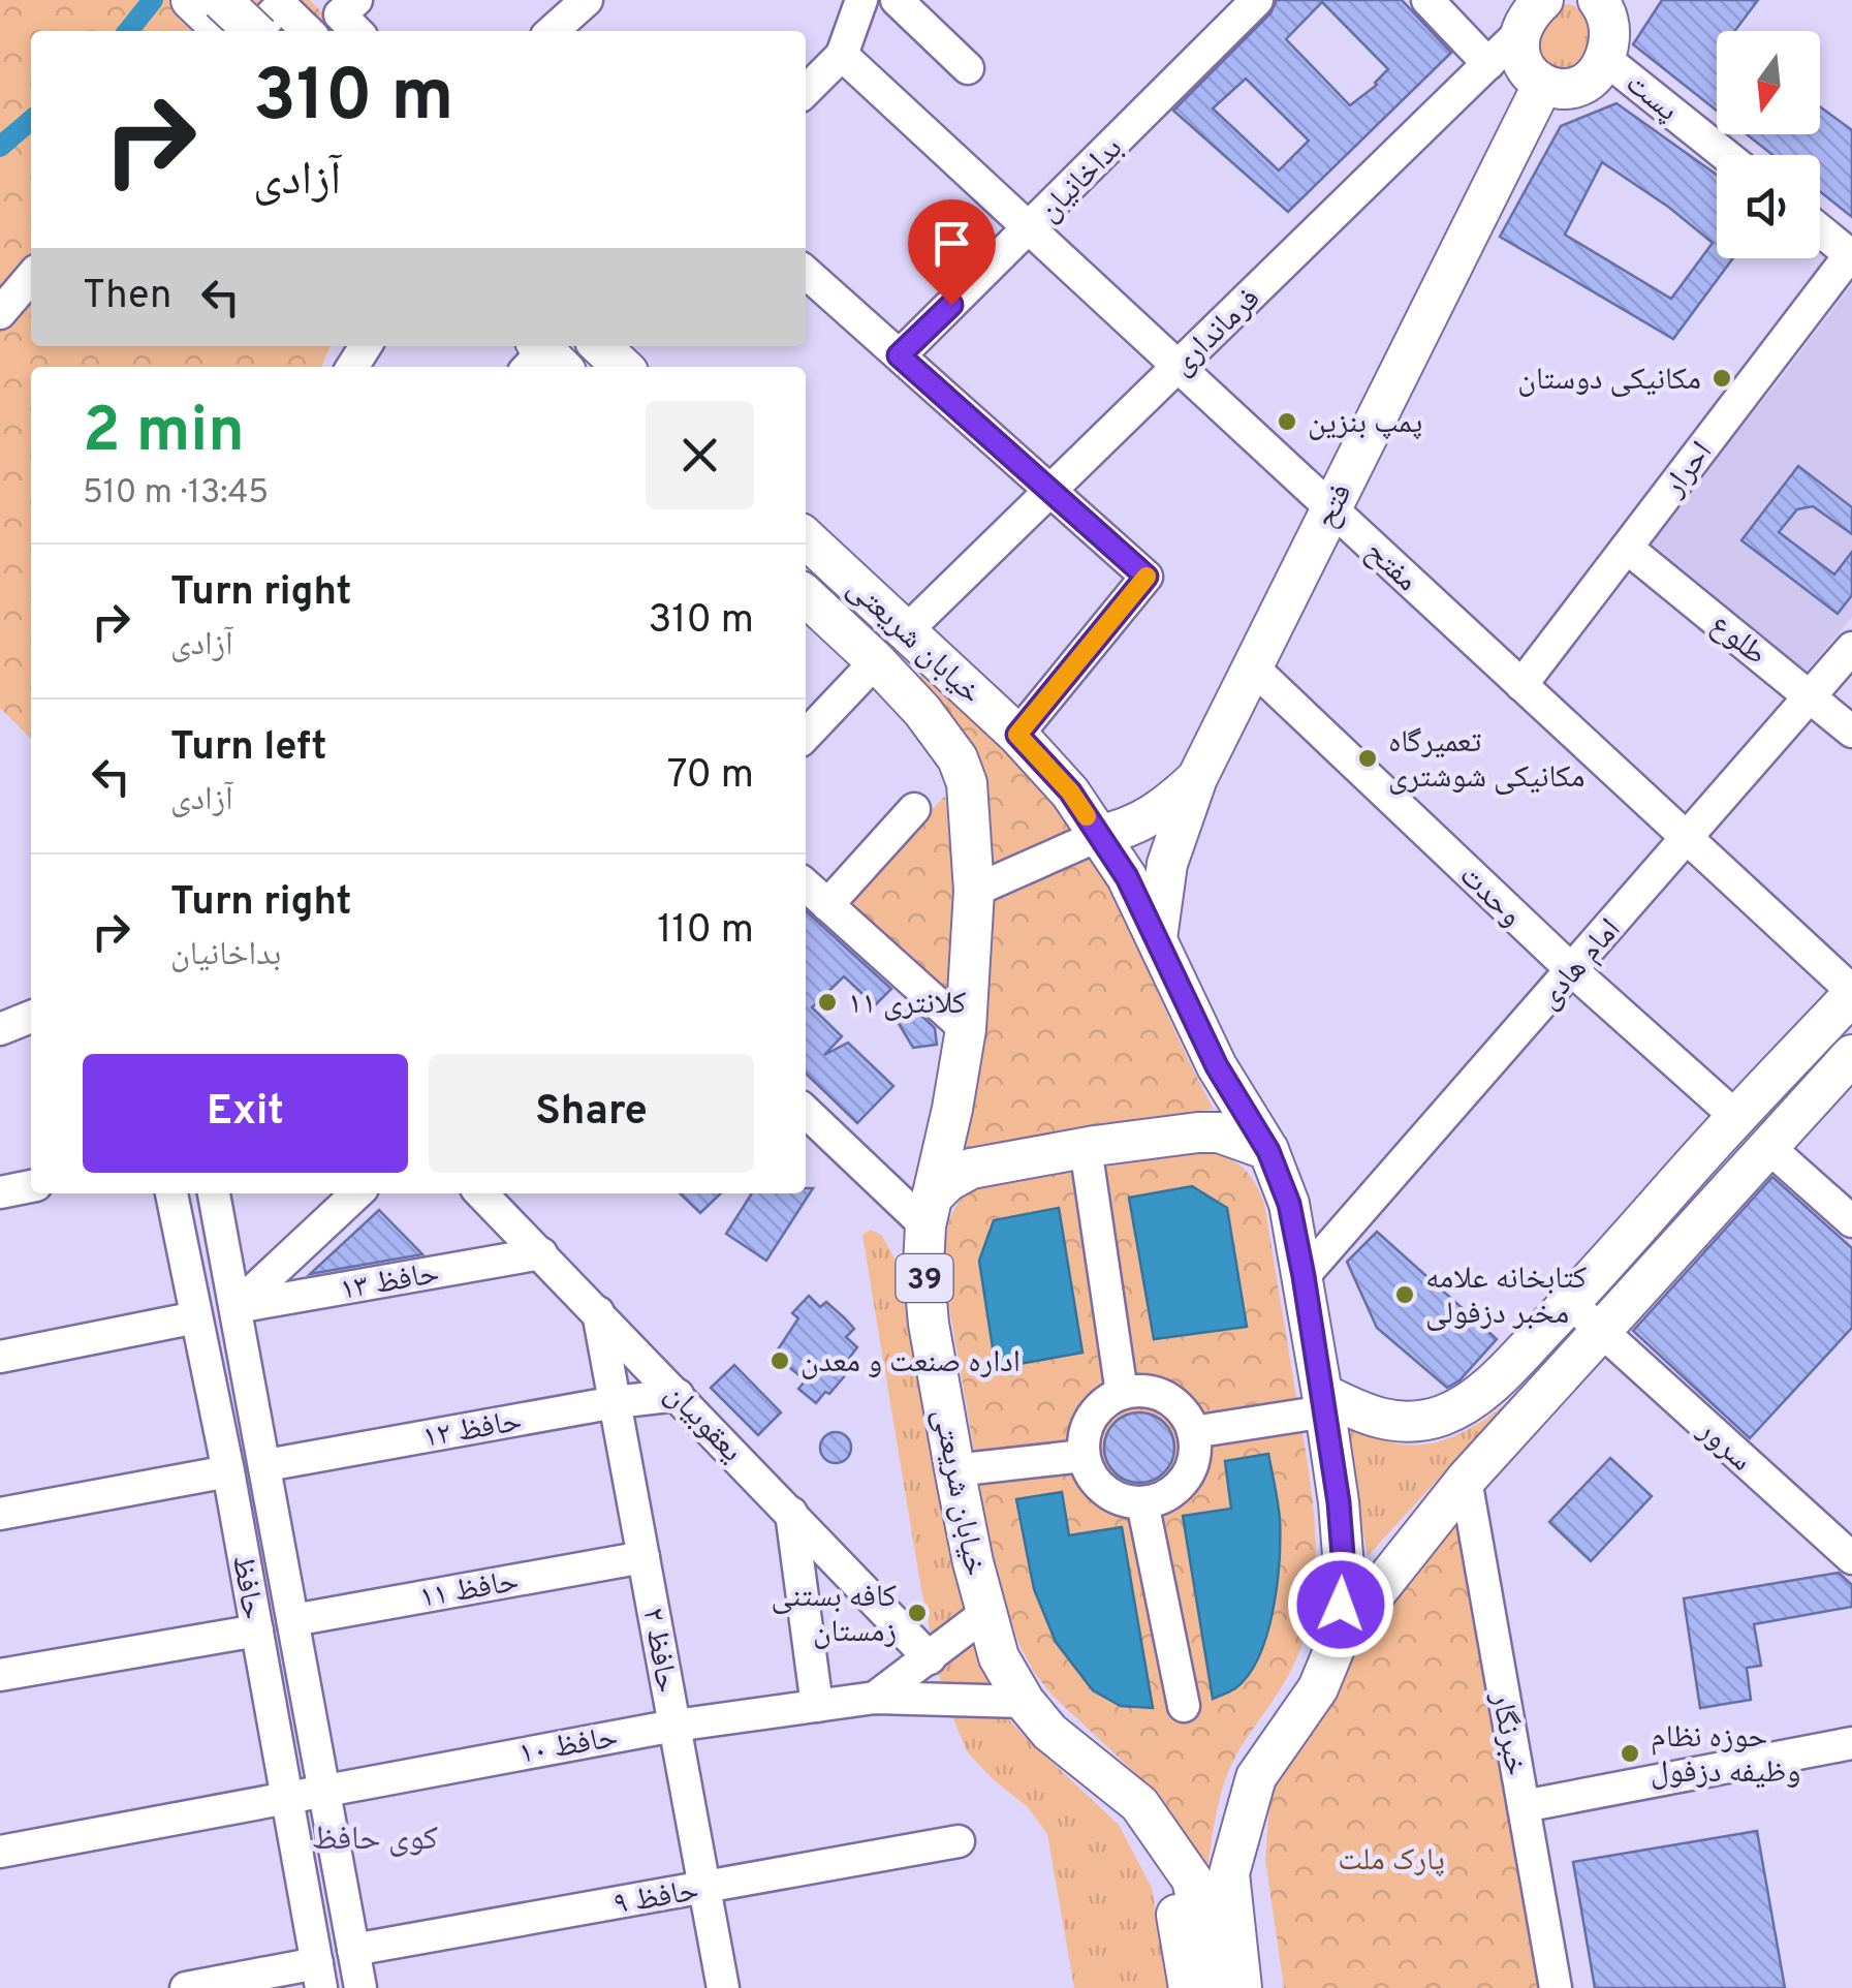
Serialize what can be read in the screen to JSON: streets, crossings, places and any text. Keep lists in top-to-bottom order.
{
  "streets": {
    "main road": ["فتح", "خیابان شریعتی", "39"],
    "street": [
      "پست",
      "بداخانیان",
      "فرمانداری",
      "احرار",
      "مفتح",
      "طلوع",
      "وحدت",
      "امام هادی",
      "حافظ ۱۳",
      "یعقوبیان",
      "حافظ ۱۲",
      "سرور",
      "حافظ",
      "حافظ ۱۱",
      "حافظ ۲",
      "خبرنگار",
      "حافظ ۱۰",
      "حافظ ۹"
    ]
  },
  "crossings": [
    ["بداخانیان", "مفتح"],
    ["فرمانداری", "مفتح"],
    ["فرمانداری", "خیابان شریعتی"],
    ["احرار", "مفتح"],
    ["احرار", "طلوع"],
    ["فتح", "مفتح"],
    ["فتح", "خیابان شریعتی"],
    ["فتح", "وحدت"],
    ["مفتح", "امام هادی"],
    ["طلوع", "امام هادی"],
    ["خیابان شریعتی", "امام هادی"],
    ["خیابان شریعتی", "39"],
    ["خیابان شریعتی", "حافظ ۱۰"],
    ["وحدت", "امام هادی"],
    ["حافظ ۱۳", "یعقوبیان"],
    ["حافظ ۱۳", "حافظ"],
    ["یعقوبیان", "حافظ ۱۲"],
    ["یعقوبیان", "حافظ ۲"],
    ["حافظ ۱۲", "حافظ"],
    ["حافظ ۱۲", "حافظ ۲"],
    ["حافظ", "حافظ ۱۱"],
    ["حافظ", "حافظ ۱۰"],
    ["حافظ", "حافظ ۹"],
    ["حافظ ۱۱", "حافظ ۲"],
    ["حافظ ۲", "حافظ ۱۰"],
    ["حافظ ۲", "حافظ ۹"]
  ],
  "districts": ["کوی حافظ"],
  "parks": ["پارک ملت"],
  "places": [
    "مکانیکی دوستان",
    "پمپ بنزین",
    "تعمیرگاه مکانیکی شوشتری",
    "کلانتری ۱۱",
    "کتابخانه علامه مخبر دزفولی",
    "اداره صنعت و معدن",
    "کافه بستنی زمستان",
    "حوزه نظام وظیفه دزفول"
  ],
  "north": "bottom",
  "page": {
    "turn": ["310 m", "آزادی"],
    "then": "Then",
    "heading": ["2 min", "510 m · 13:45"],
    "list": [
      {
        "name": "Turn right",
        "note": "آزادی",
        "value": "310 m"
      },
      {
        "name": "Turn left",
        "note": "آزادی",
        "value": "70 m"
      },
      {
        "name": "Turn right",
        "note": "بداخانیان",
        "value": "110 m"
      }
    ],
    "buttons": ["Exit", "Share"]
  }
}
